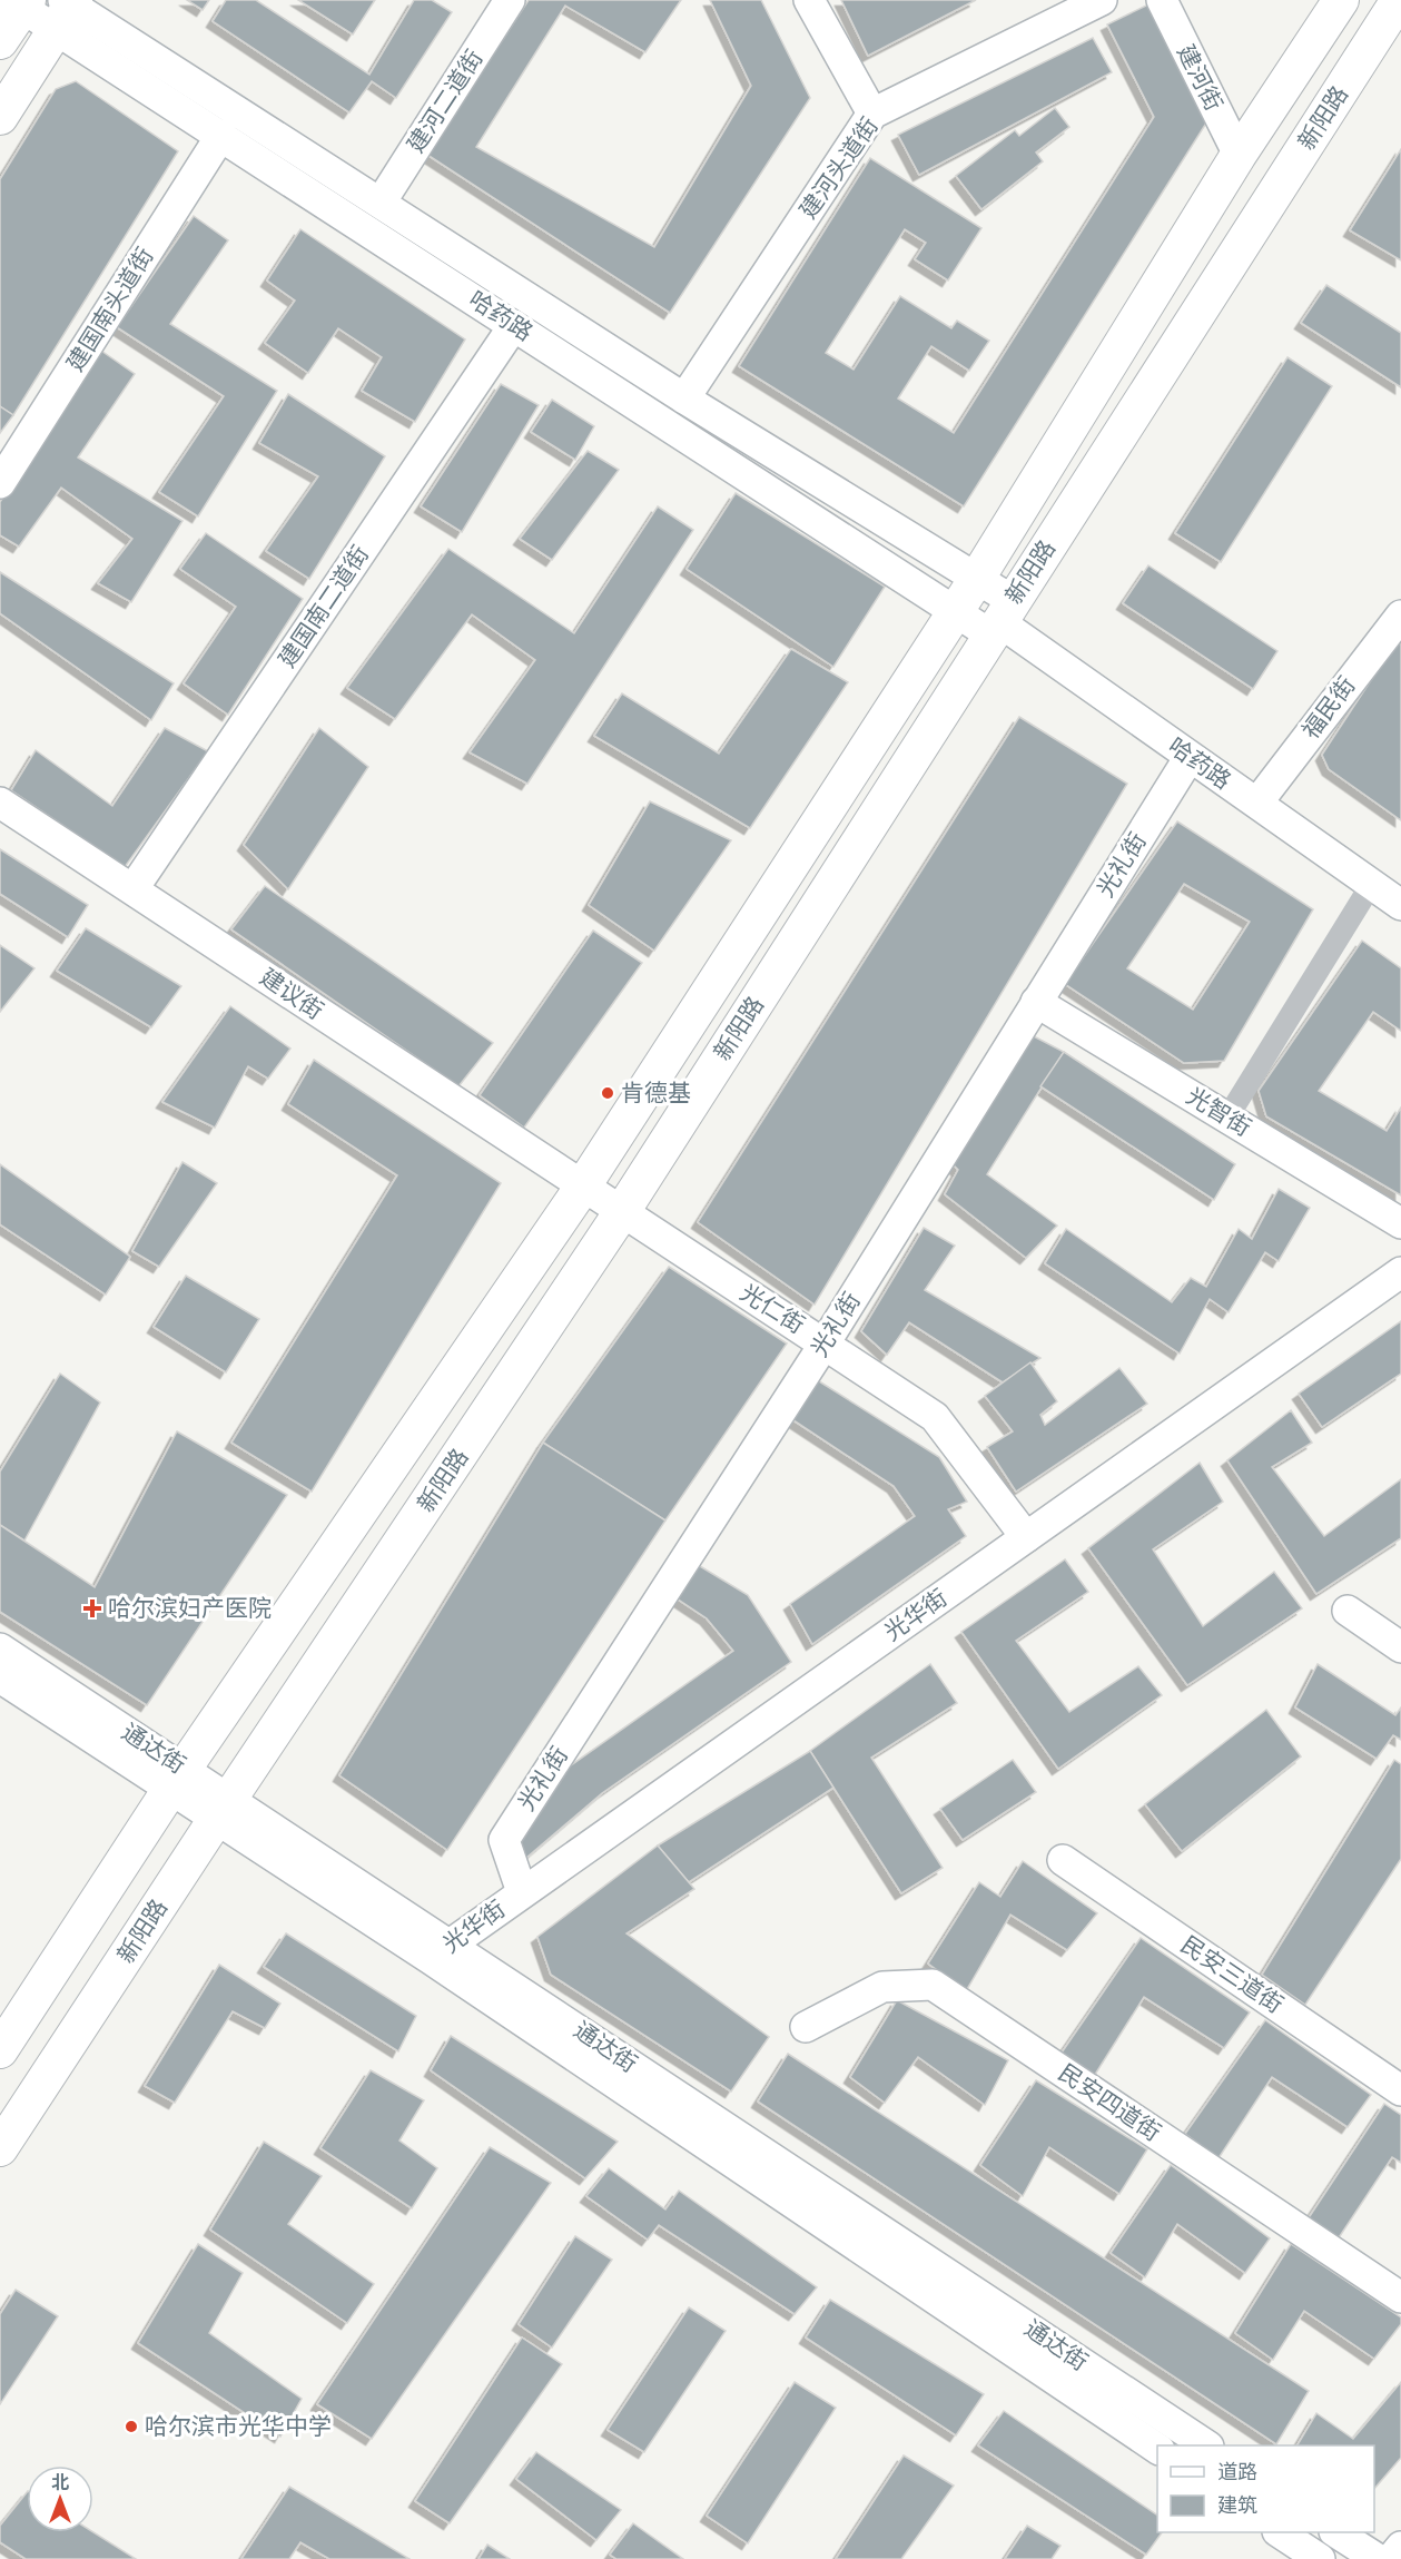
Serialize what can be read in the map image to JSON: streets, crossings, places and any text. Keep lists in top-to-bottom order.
{
  "streets": {
    "main road": ["新阳路"],
    "street": [
      "建河街",
      "建河二道街",
      "建河头道街",
      "建国南头道街",
      "哈药路",
      "建国南二道街",
      "福民街",
      "光礼街",
      "建议街",
      "光智街",
      "光仁街",
      "光华街",
      "通达街",
      "民安三道街",
      "民安四道街"
    ]
  },
  "crossings": [
    ["建河街", "新阳路"],
    ["建河二道街", "哈药路"],
    ["新阳路", "哈药路"],
    ["新阳路", "建议街"],
    ["新阳路", "光仁街"],
    ["新阳路", "通达街"],
    ["建河头道街", "哈药路"],
    ["建国南头道街", "哈药路"],
    ["哈药路", "建国南二道街"],
    ["哈药路", "福民街"],
    ["哈药路", "光礼街"],
    ["建国南二道街", "建议街"],
    ["光礼街", "光智街"],
    ["光礼街", "光仁街"],
    ["光礼街", "光华街"],
    ["建议街", "光仁街"],
    ["光仁街", "光华街"],
    ["光华街", "通达街"]
  ],
  "places": {
    "other": ["肯德基", "哈尔滨市光华中学"],
    "health": ["哈尔滨妇产医院"]
  },
  "legend": ["道路", "建筑"],
  "north": "top"
}
